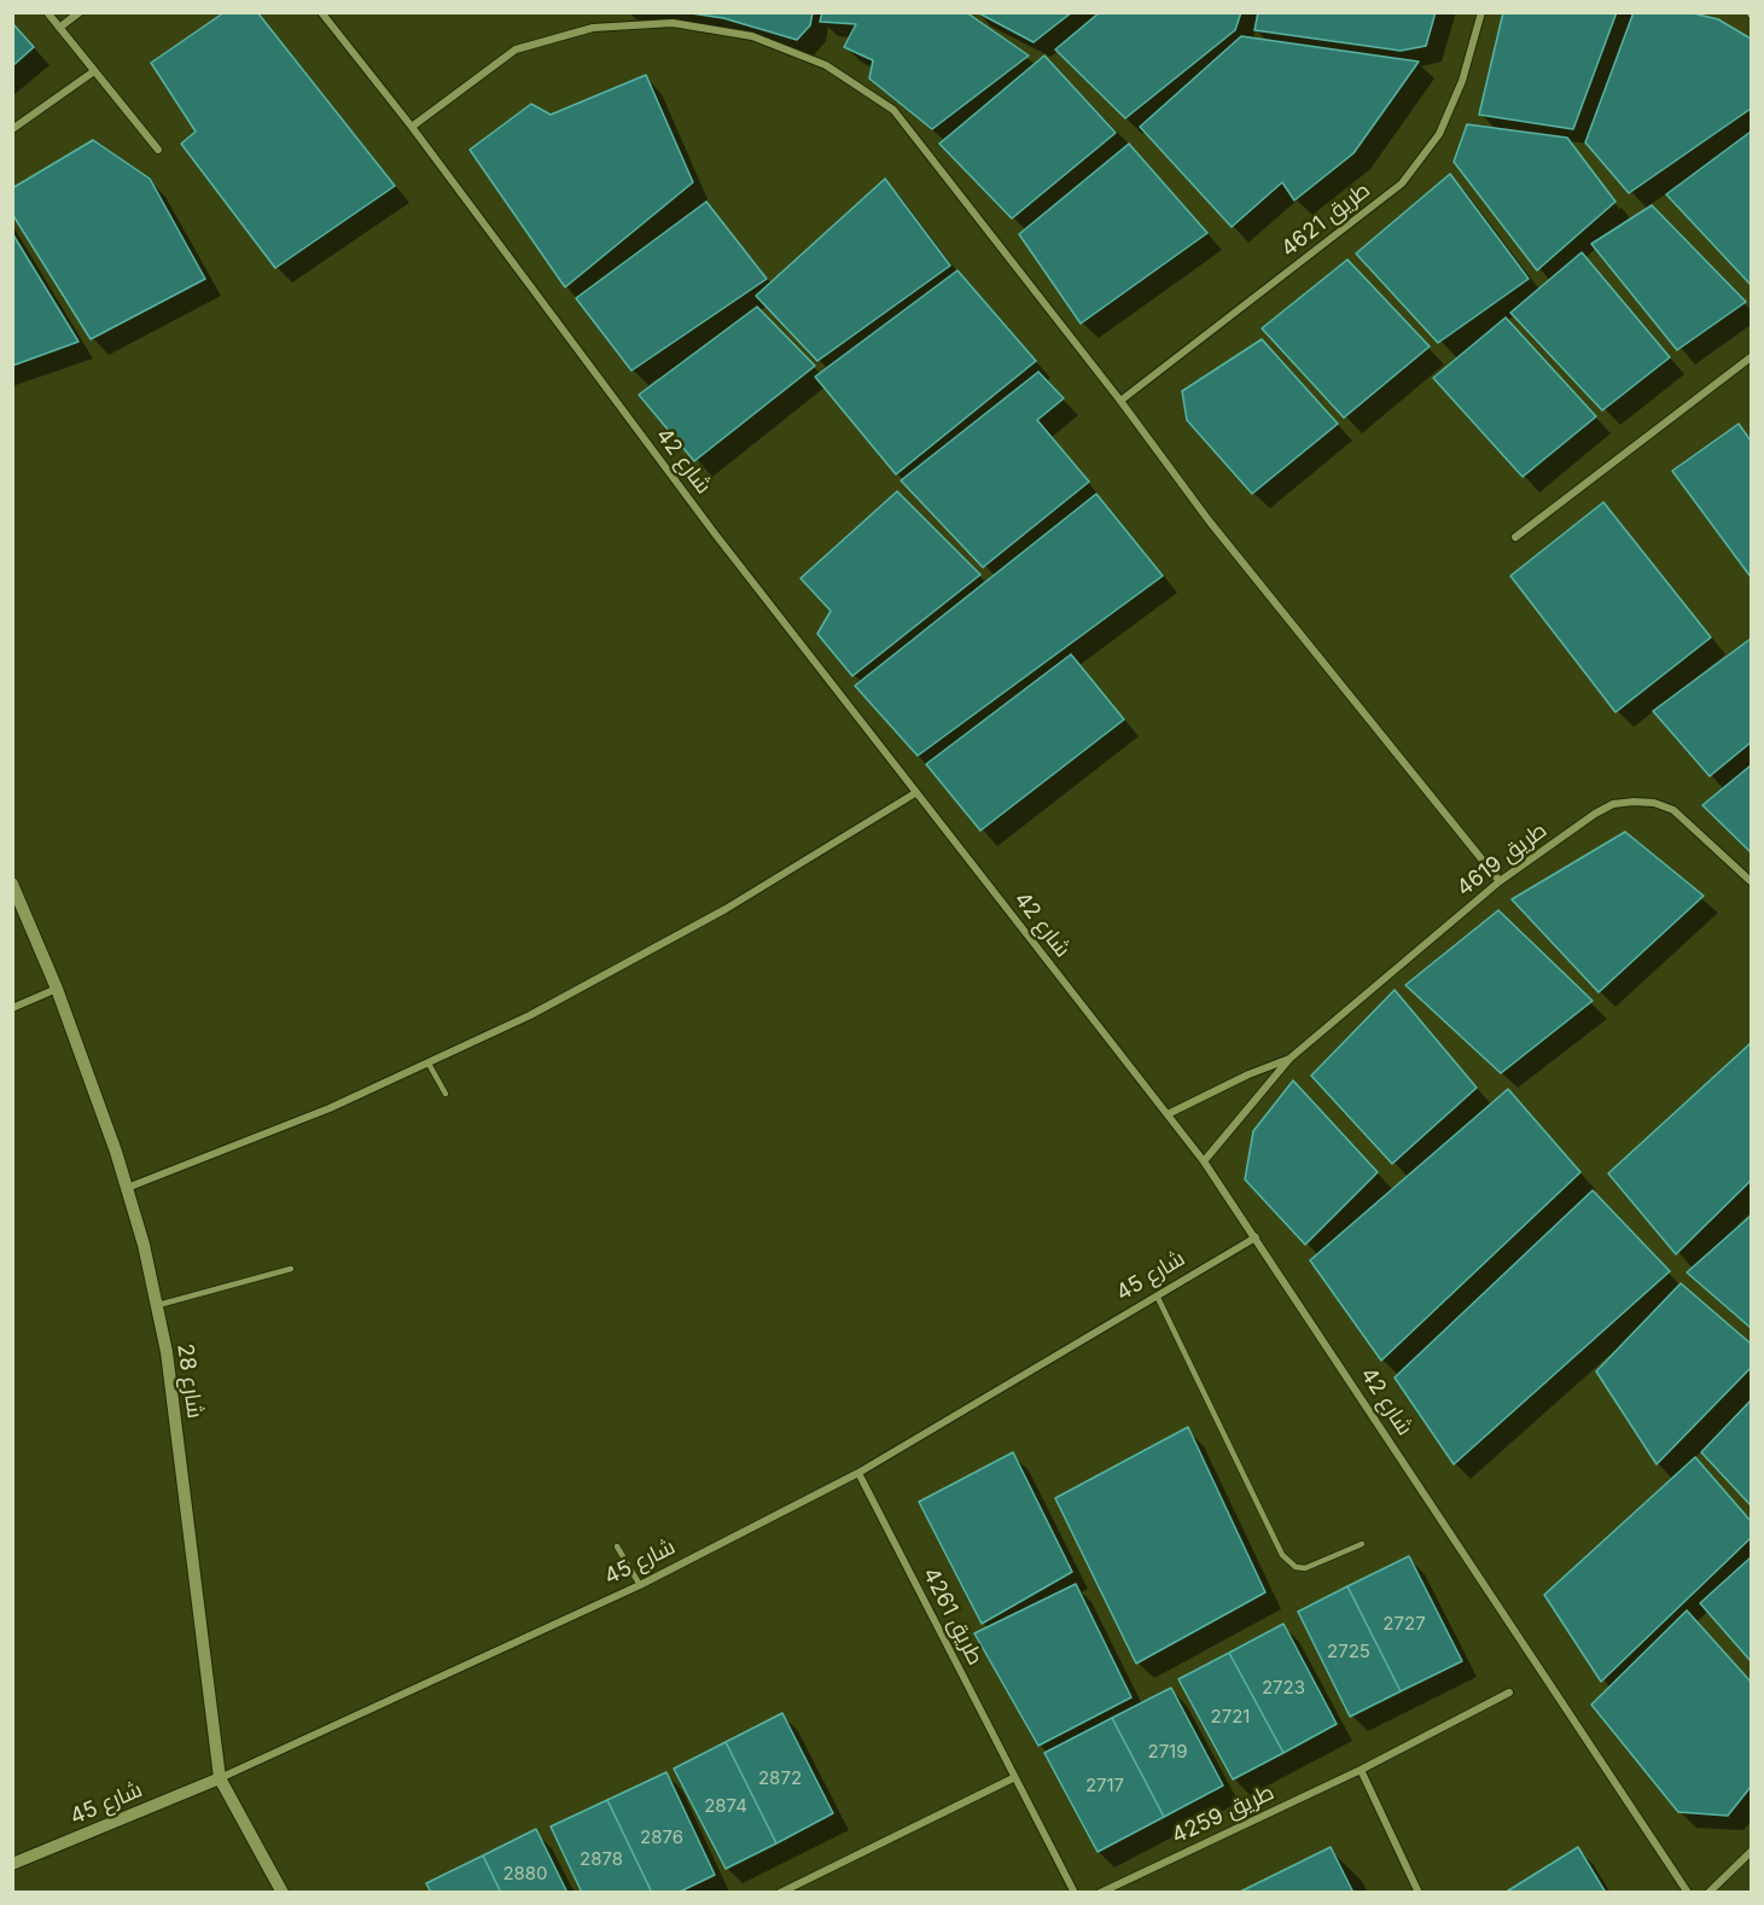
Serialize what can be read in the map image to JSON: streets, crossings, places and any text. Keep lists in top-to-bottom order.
{
  "streets": {
    "street": [
      "طريق 4621",
      "شارع 42",
      "طريق 4619",
      "شارع 45",
      "شارع 28",
      "طريق 4261",
      "طريق 4259"
    ]
  },
  "crossings": [
    ["شارع 42", "طريق 4619"],
    ["شارع 42", "شارع 45"],
    ["شارع 45", "شارع 28"],
    ["شارع 45", "طريق 4261"]
  ],
  "house_numbers": [
    "2727",
    "2725",
    "2723",
    "2721",
    "2719",
    "2872",
    "2717",
    "2874",
    "2876",
    "2878",
    "2880"
  ]
}
